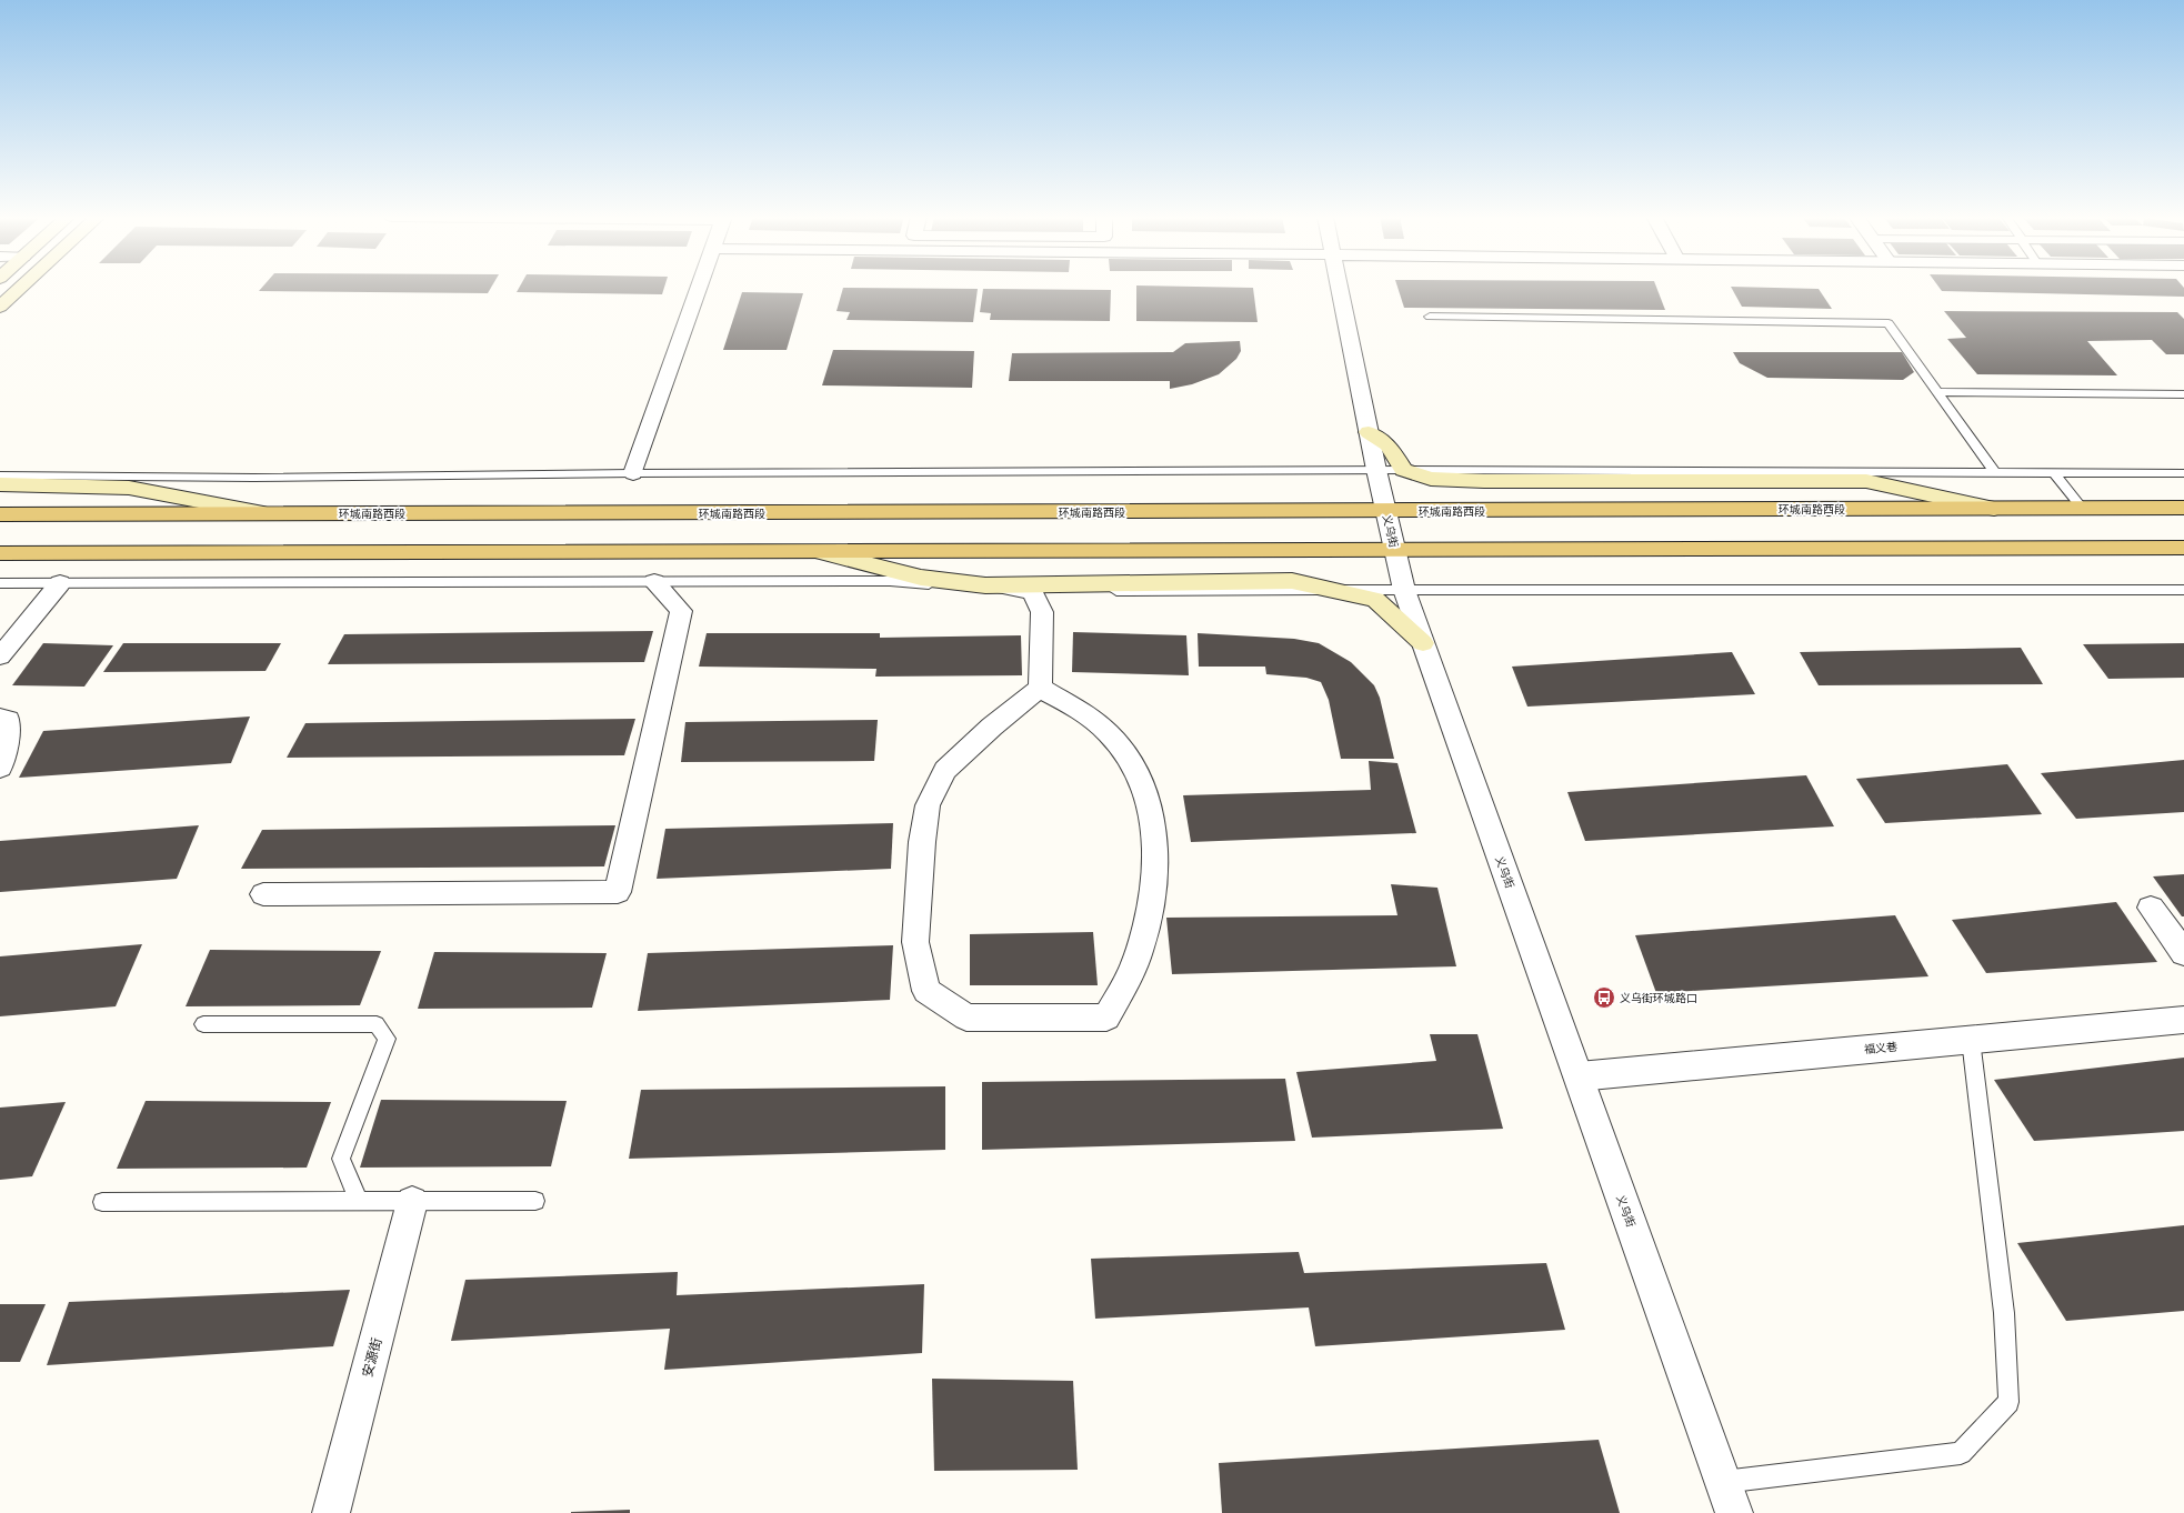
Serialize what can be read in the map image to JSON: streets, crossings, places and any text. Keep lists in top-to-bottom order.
{
  "streets": {
    "main road": ["环城南路西段"],
    "street": ["义乌街", "福义巷", "安源街"]
  },
  "crossings": [
    ["环城南路西段", "义乌街"],
    ["义乌街", "福义巷"]
  ],
  "places": {
    "bus stop": ["义乌街环城路口"]
  }
}
